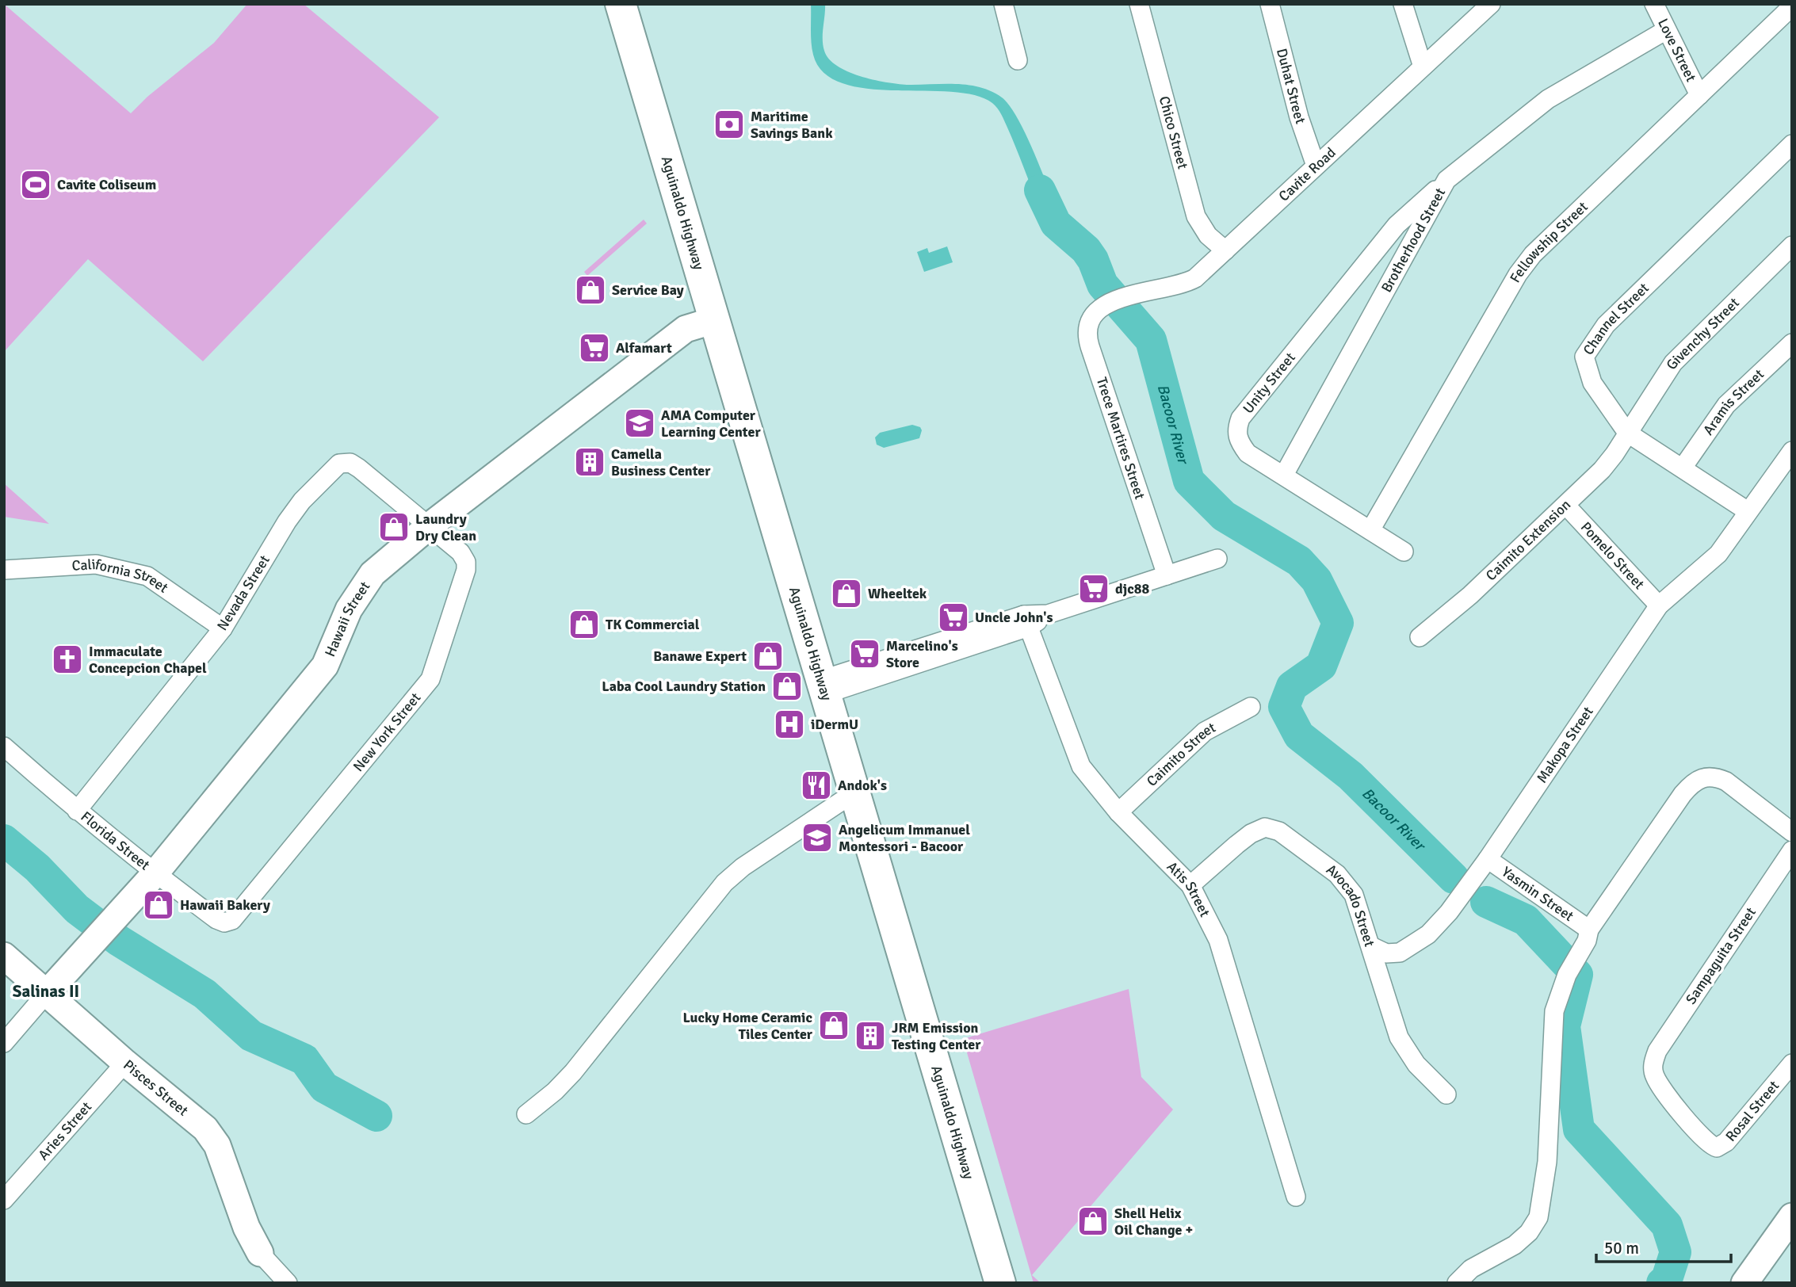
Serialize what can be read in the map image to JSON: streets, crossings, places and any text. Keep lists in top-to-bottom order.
{
  "streets": {
    "highway": ["Aguinaldo Highway"],
    "street": [
      "Love Street",
      "Duhat Street",
      "Chico Street",
      "Cavite Road",
      "Brotherhood Street",
      "Fellowship Street",
      "Channel Street",
      "Givenchy Street",
      "Unity Street",
      "Aramis Street",
      "Trece Martires Street",
      "Caimito Extension",
      "Pomelo Street",
      "California Street",
      "Nevada Street",
      "Hawaii Street",
      "New York Street",
      "Makopa Street",
      "Caimito Street",
      "Florida Street",
      "Atis Street",
      "Yasmin Street",
      "Avocado Street",
      "Sampaguita Street",
      "Pisces Street",
      "Rosal Street",
      "Aries Street"
    ]
  },
  "crossings": [
    ["Love Street", "Brotherhood Street"],
    ["Love Street", "Fellowship Street"],
    ["Duhat Street", "Cavite Road"],
    ["Chico Street", "Cavite Road"],
    ["Cavite Road", "Trece Martires Street"],
    ["Aguinaldo Highway", "Hawaii Street"],
    ["Brotherhood Street", "Unity Street"],
    ["Fellowship Street", "Unity Street"],
    ["Channel Street", "Givenchy Street"],
    ["Channel Street", "Aramis Street"],
    ["Channel Street", "Caimito Extension"],
    ["Channel Street", "Makopa Street"],
    ["Givenchy Street", "Caimito Extension"],
    ["Caimito Extension", "Pomelo Street"],
    ["Pomelo Street", "Makopa Street"],
    ["California Street", "Nevada Street"],
    ["Nevada Street", "Hawaii Street"],
    ["Nevada Street", "New York Street"],
    ["Nevada Street", "Florida Street"],
    ["Hawaii Street", "New York Street"],
    ["Hawaii Street", "Florida Street"],
    ["Hawaii Street", "Pisces Street"],
    ["New York Street", "Florida Street"],
    ["Makopa Street", "Yasmin Street"],
    ["Makopa Street", "Avocado Street"],
    ["Caimito Street", "Atis Street"],
    ["Atis Street", "Avocado Street"],
    ["Sampaguita Street", "Rosal Street"],
    ["Pisces Street", "Aries Street"]
  ],
  "districts": ["Salinas II"],
  "water": ["Bacoor River"],
  "places": {
    "bank": ["Maritime Savings Bank"],
    "sports": ["Cavite Coliseum"],
    "shop": [
      "Service Bay",
      "Laundry Dry Clean",
      "Wheeltek",
      "TK Commercial",
      "Banawe Expert",
      "Laba Cool Laundry Station",
      "Hawaii Bakery",
      "Lucky Home Ceramic Tiles Center",
      "Shell Helix Oil Change +"
    ],
    "supermarket": [
      "Alfamart",
      "djc88",
      "Uncle John's",
      "Marcelino's Store"
    ],
    "school or university": ["AMA Computer Learning Center", "Angelicum Immanuel Montessori - Bacoor"],
    "building": ["Camella Business Center", "JRM Emission Testing Center"],
    "church": ["Immaculate Concepcion Chapel"],
    "hospital": ["iDermU"],
    "restaurant": ["Andok's"]
  },
  "scale_bar": "50 m"
}
